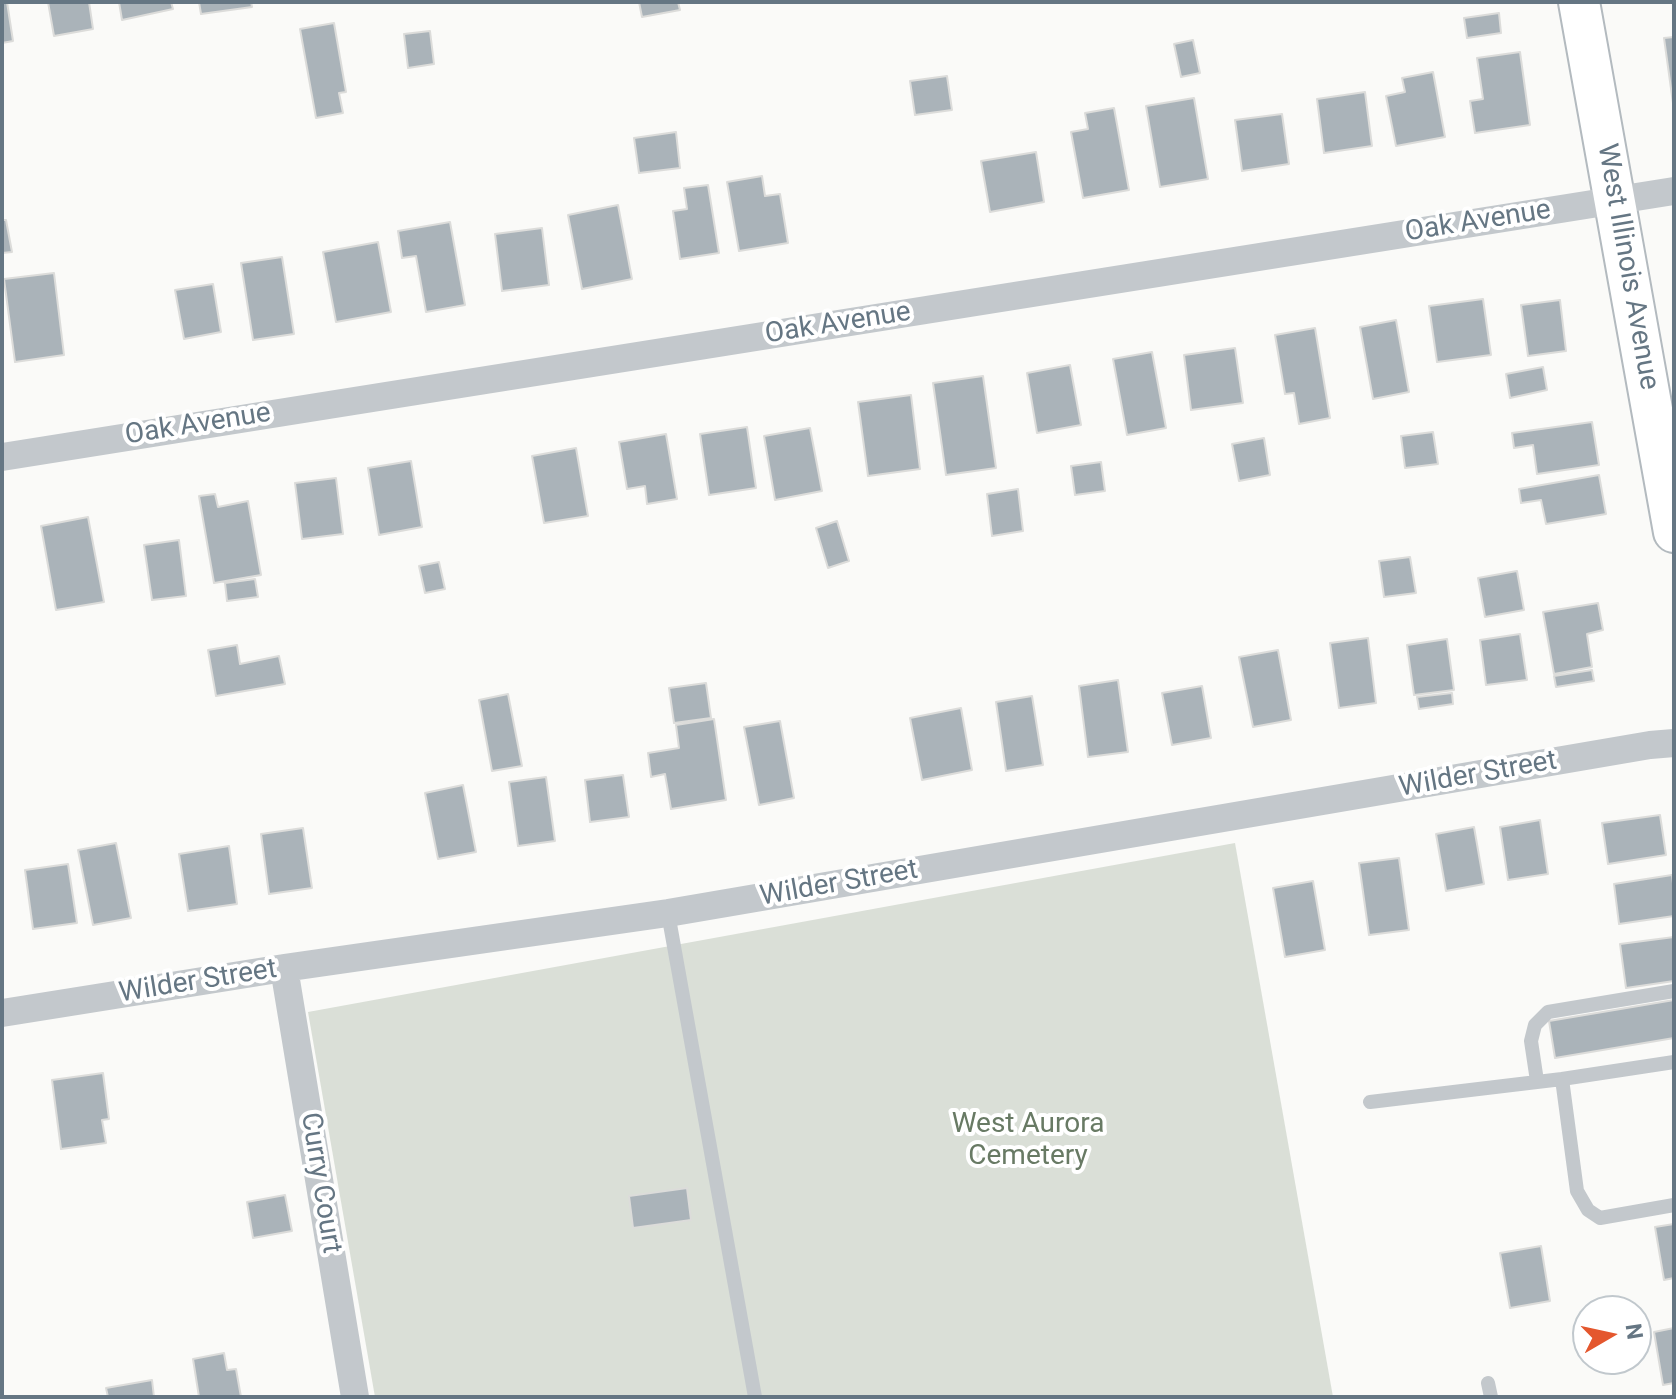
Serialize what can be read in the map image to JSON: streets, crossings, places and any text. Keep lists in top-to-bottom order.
{
  "streets": {
    "main road": ["West Illinois Avenue"],
    "street": ["Oak Avenue", "Wilder Street", "Curry Court"]
  },
  "crossings": [
    ["Oak Avenue", "West Illinois Avenue"],
    ["Wilder Street", "Curry Court"]
  ],
  "parks": ["West Aurora Cemetery"],
  "north": "right"
}
